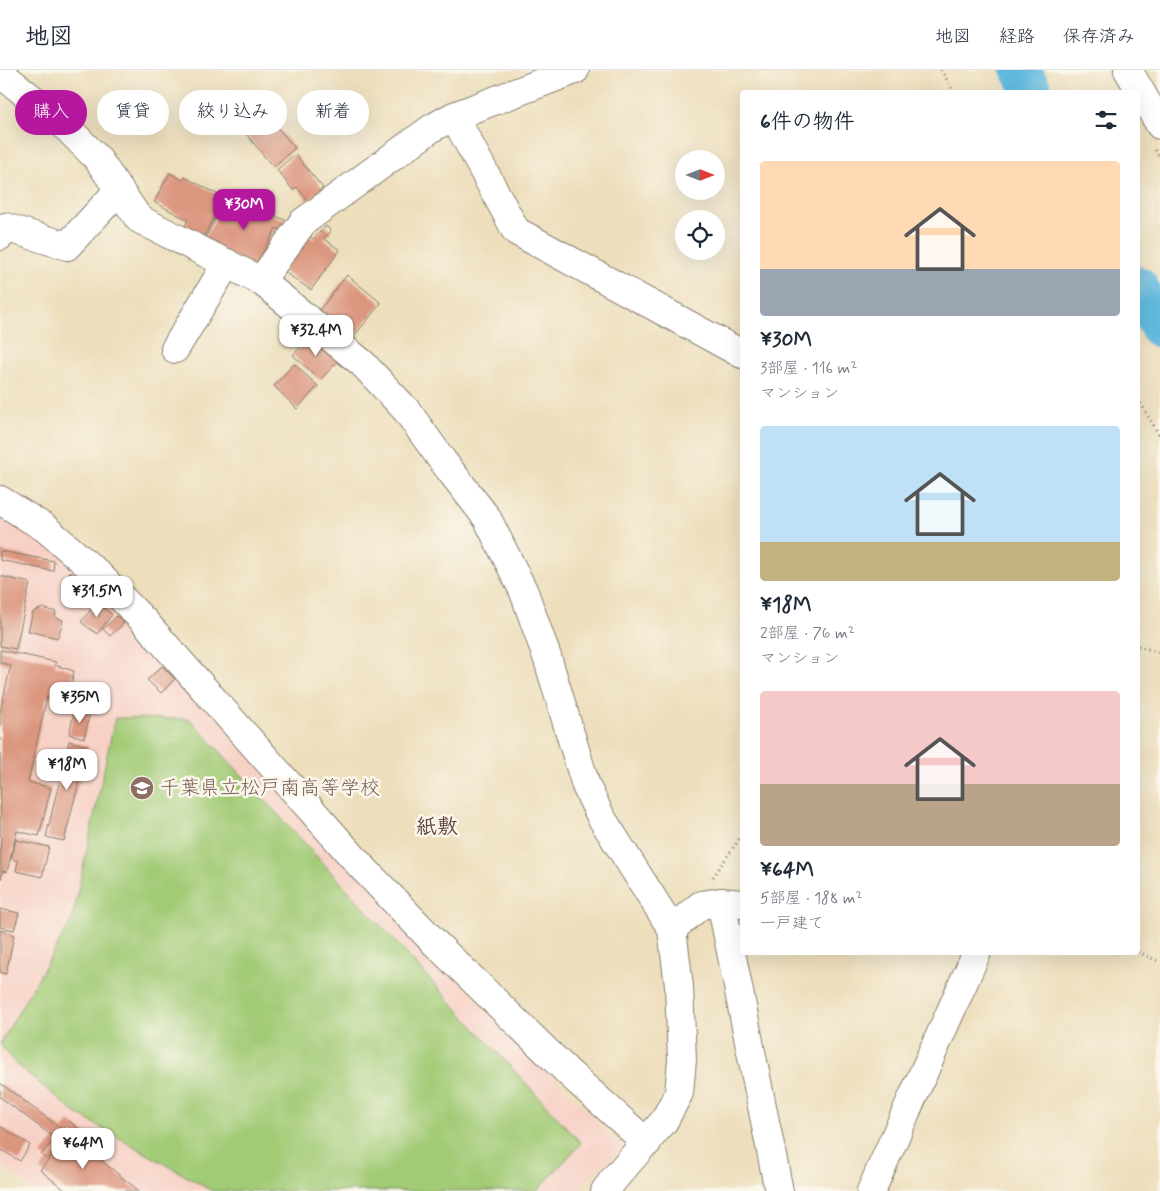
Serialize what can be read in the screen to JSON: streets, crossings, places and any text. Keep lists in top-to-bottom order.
{
  "districts": ["紙敷"],
  "places": {
    "school or university": ["千葉県立松戸南高等学校"]
  },
  "north": "right",
  "page": {
    "header": "地図",
    "nav": ["地図", "経路", "保存済み"],
    "chip": [
      "購入",
      "賃貸",
      "絞り込み",
      "新着"
    ],
    "heading": "6件の物件",
    "list": [
      {
        "name": "¥30M",
        "note": "3部屋 · 116 m² · マンション"
      },
      {
        "name": "¥18M",
        "note": "2部屋 · 76 m² · マンション"
      },
      {
        "name": "¥64M",
        "note": "5部屋 · 188 m² · 一戸建て"
      }
    ],
    "price": [
      "¥30M",
      "¥32.4M",
      "¥31.5M",
      "¥35M",
      "¥18M",
      "¥64M"
    ]
  }
}
